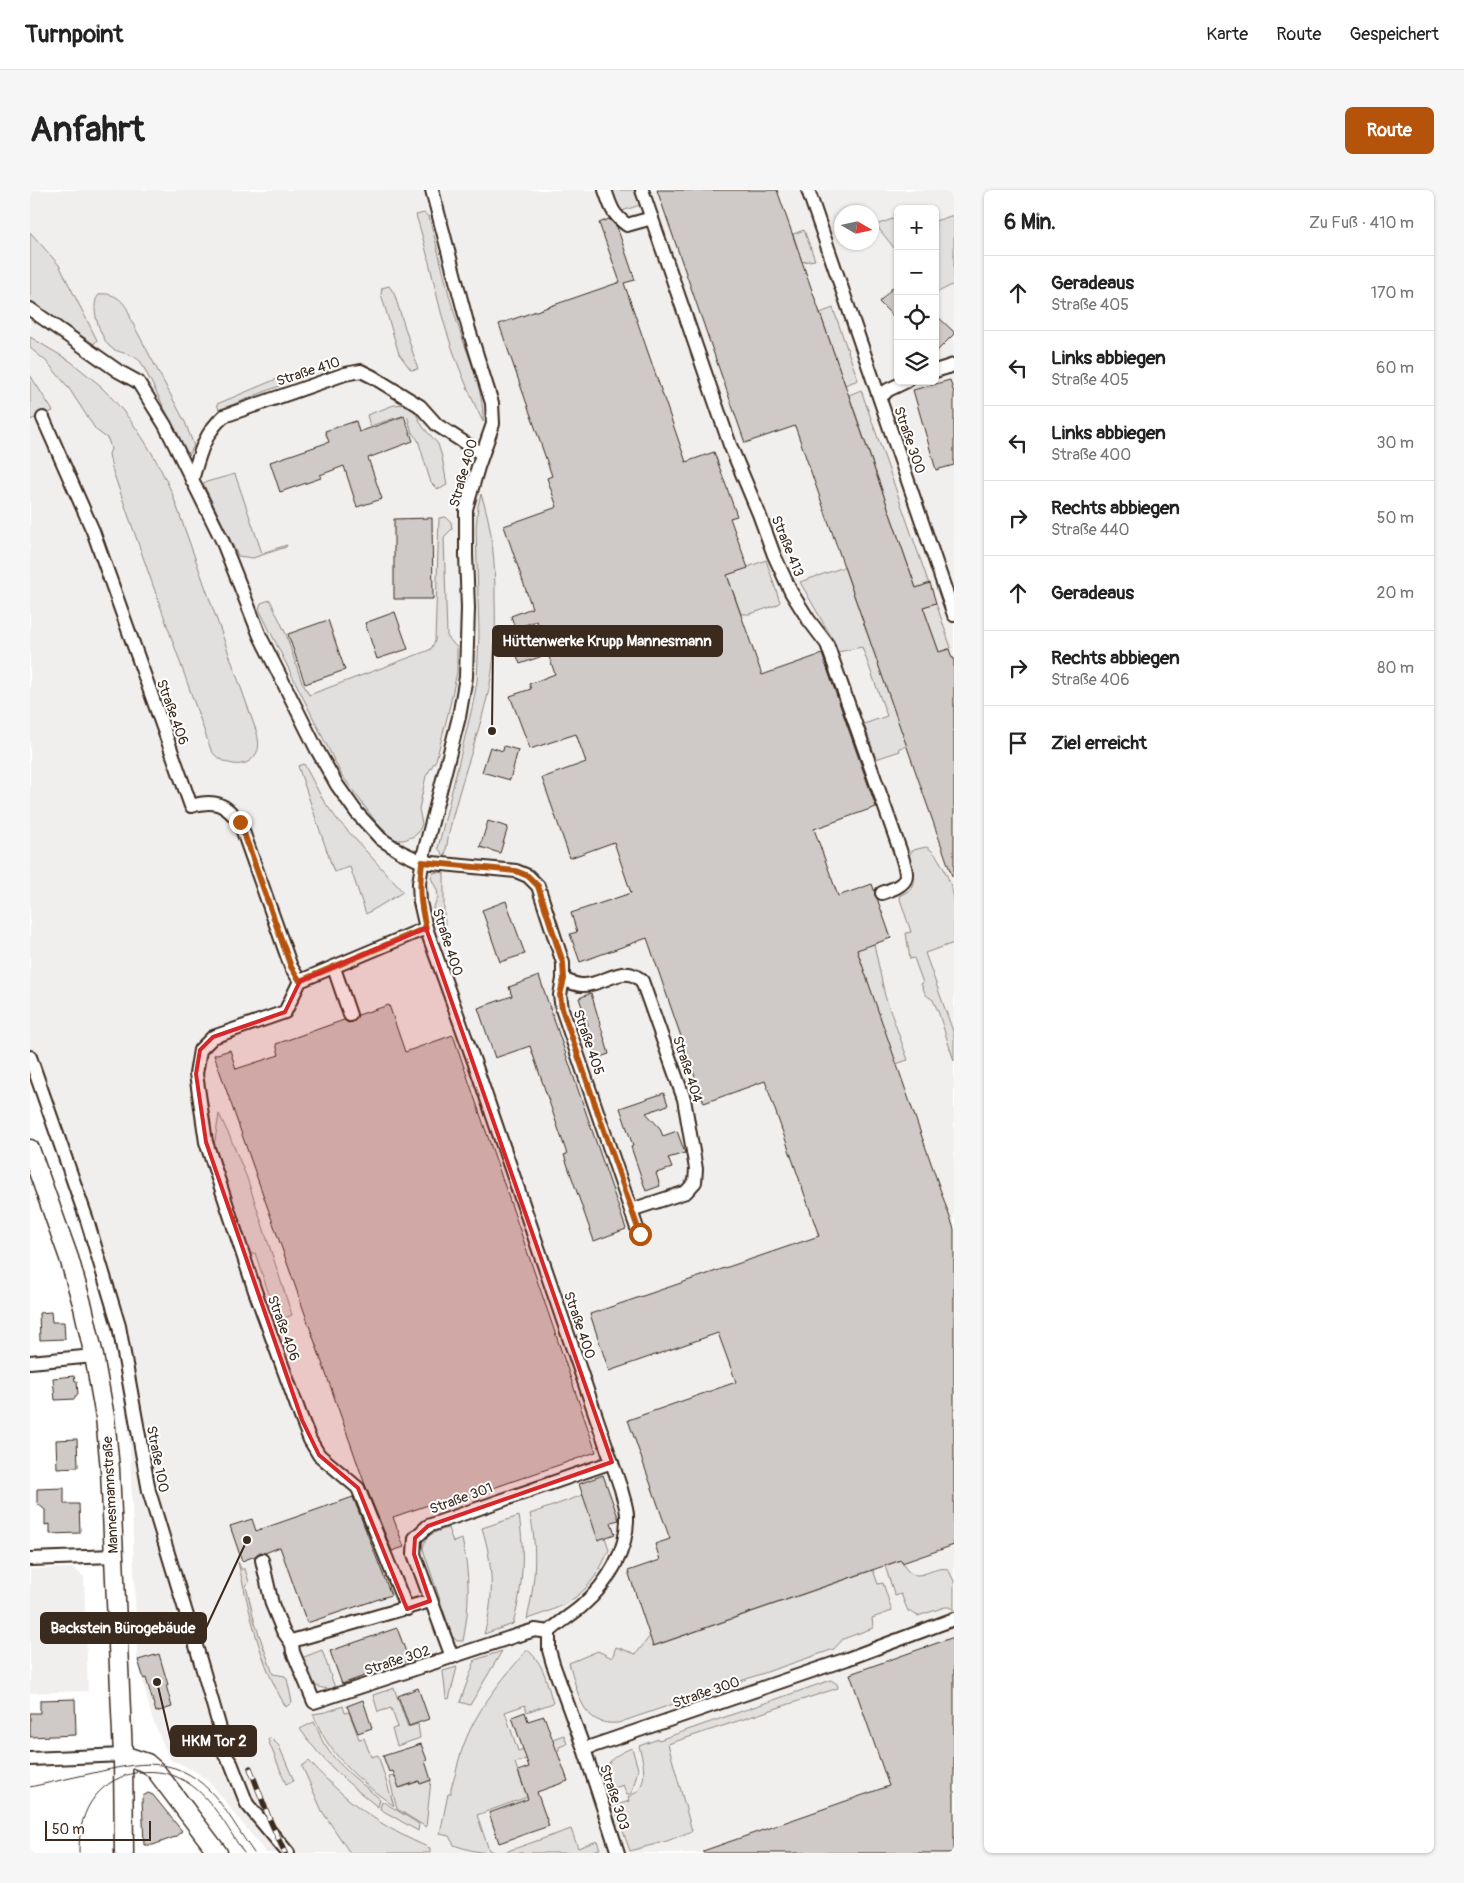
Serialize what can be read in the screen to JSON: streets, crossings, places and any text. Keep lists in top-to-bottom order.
{
  "streets": {
    "main road": ["Mannesmannstraße"],
    "street": [
      "Straße 410",
      "Straße 300",
      "Straße 400",
      "Straße 413",
      "Straße 406",
      "Straße 405",
      "Straße 404",
      "Straße 100",
      "Straße 301",
      "Straße 302",
      "Straße 303"
    ]
  },
  "crossings": [
    ["Straße 410", "Straße 400"],
    ["Straße 300", "Straße 303"],
    ["Straße 400", "Straße 405"],
    ["Straße 400", "Straße 301"],
    ["Straße 400", "Straße 302"],
    ["Straße 405", "Straße 404"],
    ["Straße 301", "Straße 302"]
  ],
  "places": ["Hüttenwerke Krupp Mannesmann", "Backstein Bürogebäude", "HKM Tor 2"],
  "scale_bar": "50 m",
  "north": "right",
  "page": {
    "header": "Turnpoint",
    "nav": ["Karte", "Route", "Gespeichert"],
    "buttons": "Route",
    "title": "Anfahrt",
    "heading": ["6 Min.", "Zu Fuß · 410 m"],
    "map_buttons": ["+", "−"],
    "list": [
      ["Geradeaus", "Straße 405", "170 m"],
      ["Links abbiegen", "Straße 405", "60 m"],
      ["Links abbiegen", "Straße 400", "30 m"],
      ["Rechts abbiegen", "Straße 440", "50 m"],
      ["Geradeaus", "20 m"],
      ["Rechts abbiegen", "Straße 406", "80 m"],
      "Ziel erreicht"
    ],
    "scale": "50 m"
  }
}
